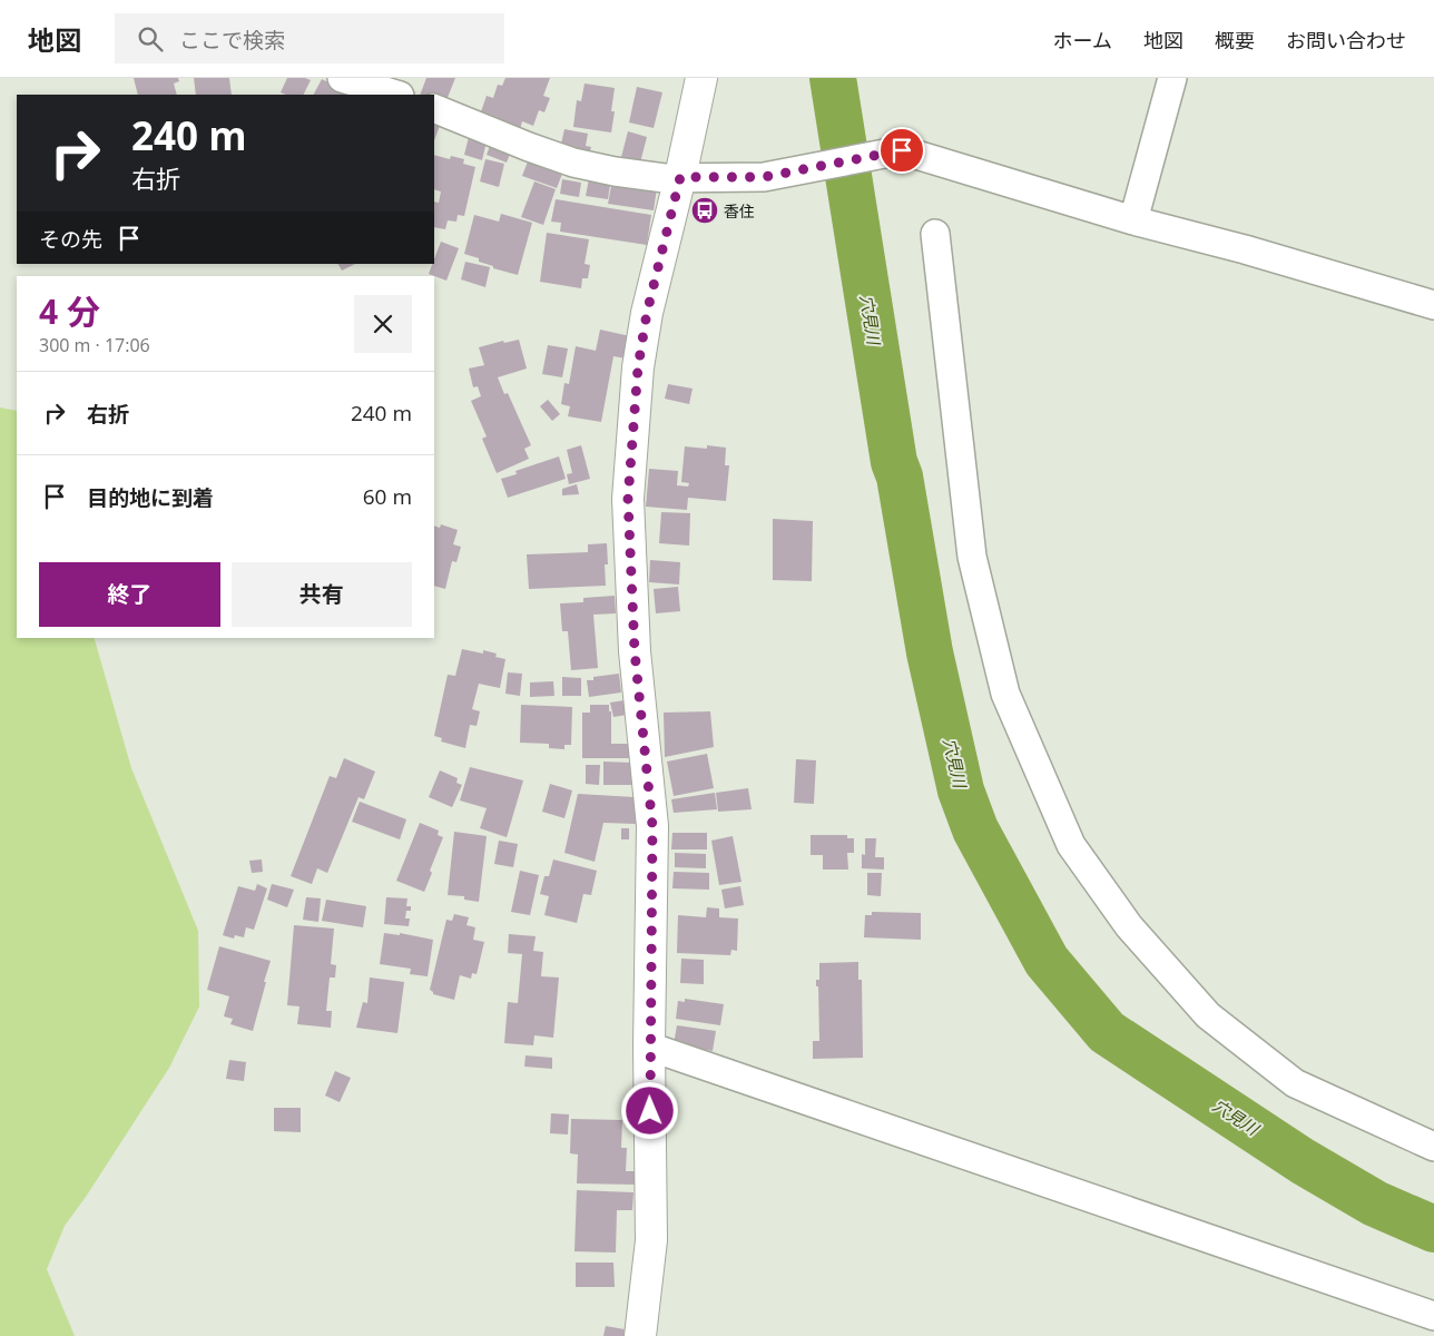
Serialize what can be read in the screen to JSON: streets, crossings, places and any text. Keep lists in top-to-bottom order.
{
  "water": ["穴見川"],
  "places": {
    "bus stop": ["香住"]
  },
  "page": {
    "header": "地図",
    "search": "ここで検索",
    "nav": [
      "ホーム",
      "地図",
      "概要",
      "お問い合わせ"
    ],
    "turn": ["240 m", "右折"],
    "then": "その先",
    "heading": ["4 分", "300 m · 17:06"],
    "list": [
      {
        "name": "右折",
        "value": "240 m"
      },
      {
        "name": "目的地に到着",
        "value": "60 m"
      }
    ],
    "buttons": ["終了", "共有"]
  }
}
